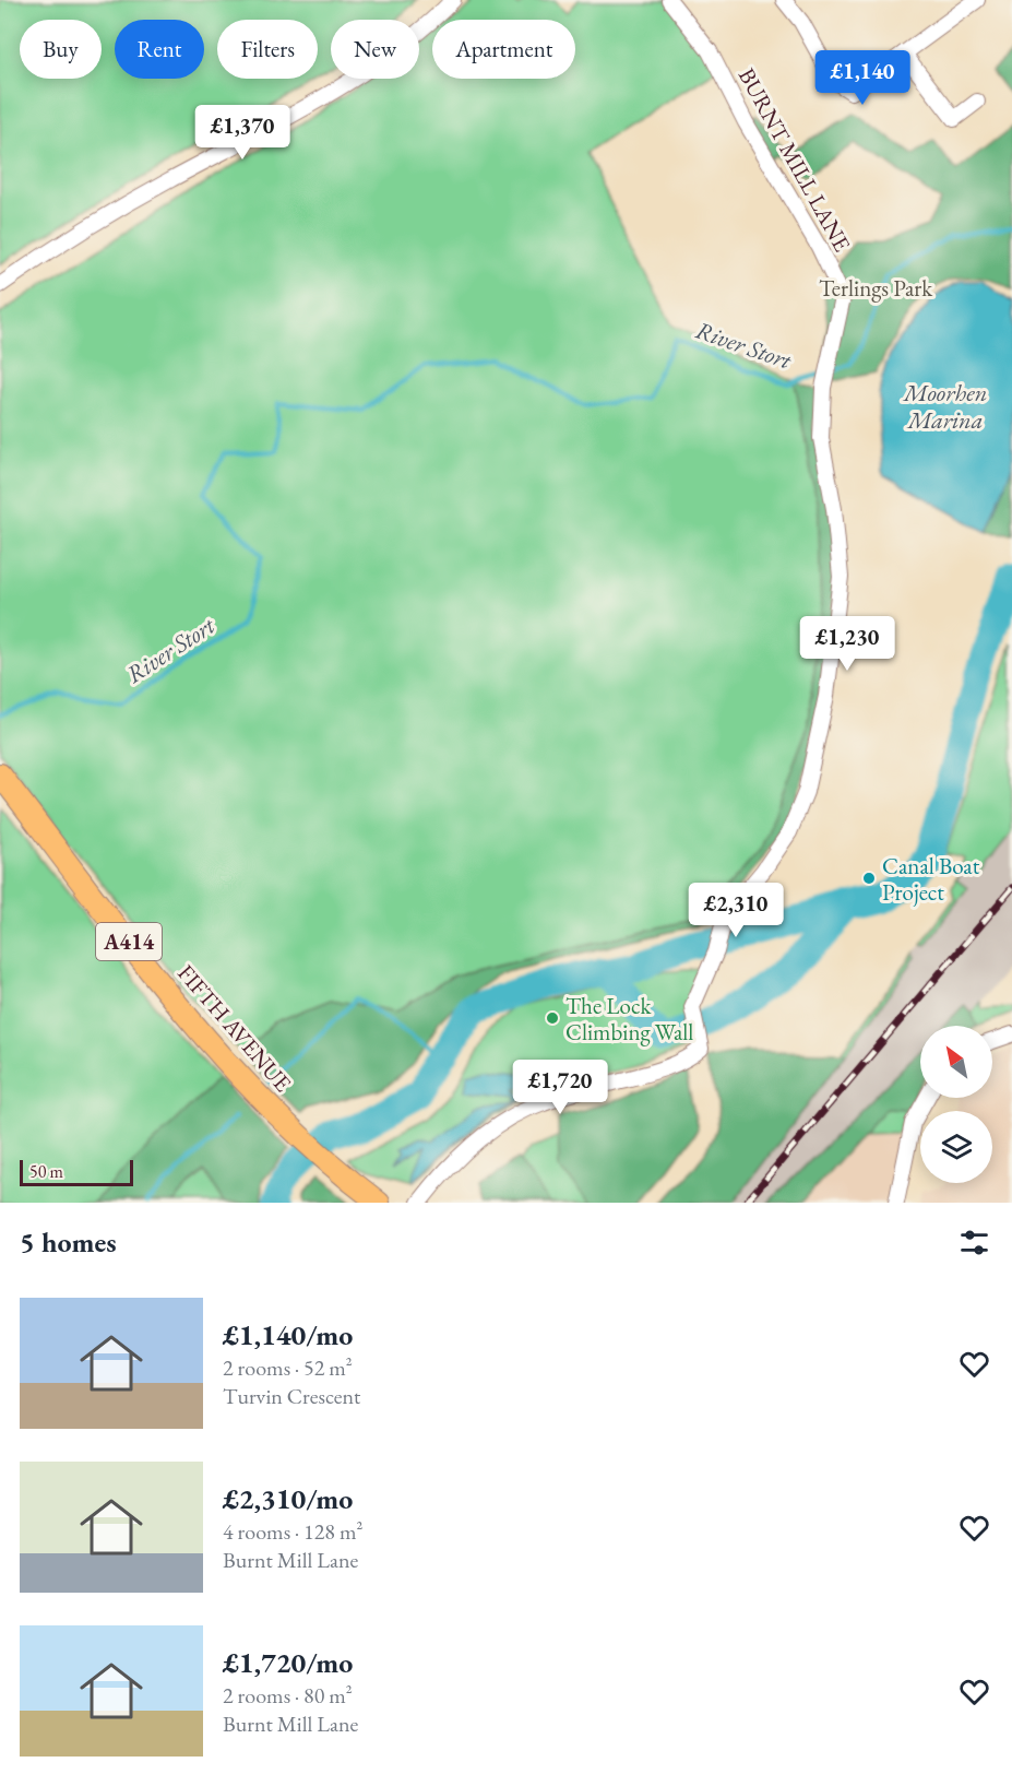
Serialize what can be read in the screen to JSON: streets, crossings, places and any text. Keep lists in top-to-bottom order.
{
  "streets": {
    "highway": ["A414", "FIFTH AVENUE"],
    "street": ["BURNT MILL LANE"]
  },
  "water": ["River Stort", "Moorhen Marina"],
  "parks": ["Terlings Park"],
  "places": ["Canal Boat Project", "The Lock Climbing Wall"],
  "scale_bar": "50 m",
  "north": "top left",
  "page": {
    "chip": [
      "Buy",
      "Rent",
      "Filters",
      "New",
      "Apartment"
    ],
    "price": [
      "£1,140",
      "£1,370",
      "£1,230",
      "£2,310",
      "£1,720"
    ],
    "scale": "50 m",
    "heading": "5 homes",
    "list": [
      {
        "name": "£1,140/mo",
        "note": "2 rooms · 52 m² · Turvin Crescent"
      },
      {
        "name": "£2,310/mo",
        "note": "4 rooms · 128 m² · Burnt Mill Lane"
      },
      {
        "name": "£1,720/mo",
        "note": "2 rooms · 80 m² · Burnt Mill Lane"
      }
    ]
  }
}
